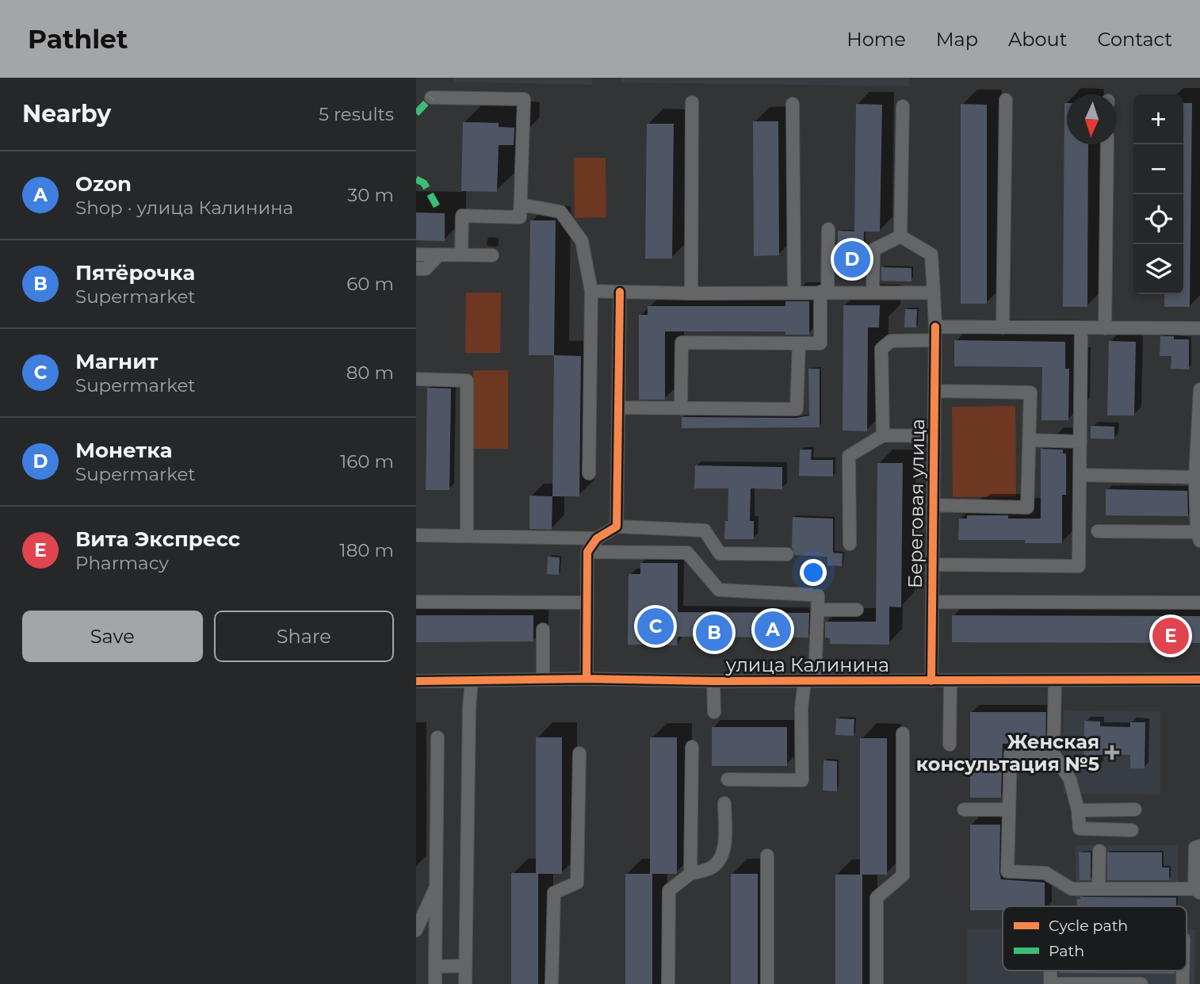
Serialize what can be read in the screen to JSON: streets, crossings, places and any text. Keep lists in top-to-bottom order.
{
  "streets": {
    "street": ["Береговая улица", "улица Калинина"]
  },
  "crossings": [
    ["Береговая улица", "улица Калинина"]
  ],
  "places": {
    "health": ["Женская консультация №5"]
  },
  "legend": ["Cycle path", "Path"],
  "north": "bottom",
  "page": {
    "header": "Pathlet",
    "nav": [
      "Home",
      "Map",
      "About",
      "Contact"
    ],
    "heading": ["Nearby", "5 results"],
    "map_buttons": ["+", "−"],
    "list": [
      {
        "mark": "A",
        "name": "Ozon",
        "note": "Shop · улица Калинина",
        "value": "30 m"
      },
      {
        "mark": "B",
        "name": "Пятёрочка",
        "note": "Supermarket",
        "value": "60 m"
      },
      {
        "mark": "C",
        "name": "Магнит",
        "note": "Supermarket",
        "value": "80 m"
      },
      {
        "mark": "D",
        "name": "Монетка",
        "note": "Supermarket",
        "value": "160 m"
      },
      {
        "mark": "E",
        "name": "Вита Экспресс",
        "note": "Pharmacy",
        "value": "180 m"
      }
    ],
    "pins": [
      "D",
      "C",
      "A",
      "B",
      "E"
    ],
    "buttons": ["Save", "Share"]
  }
}
